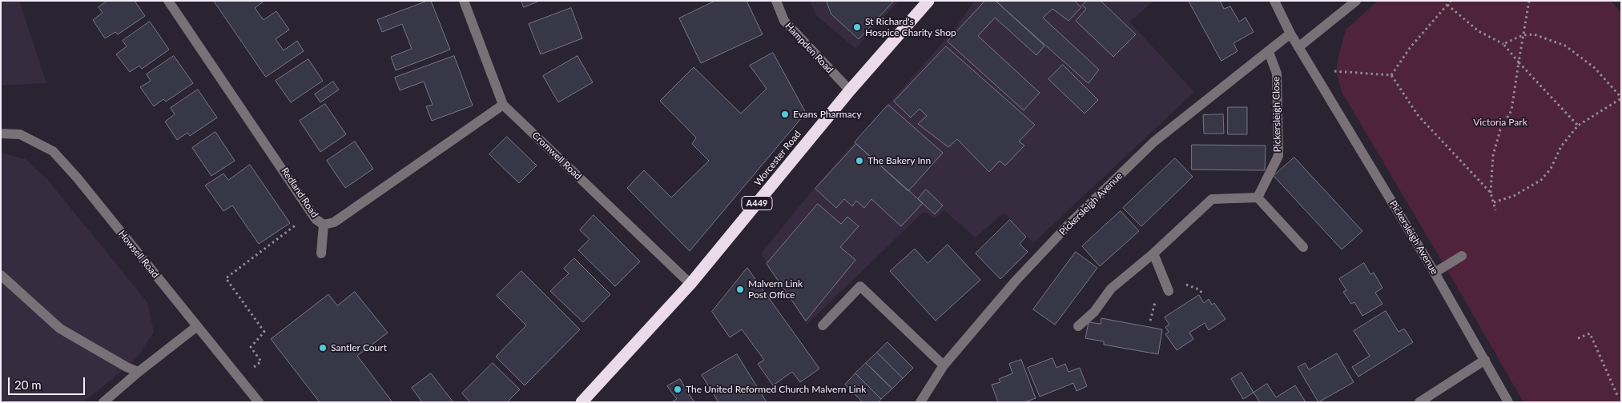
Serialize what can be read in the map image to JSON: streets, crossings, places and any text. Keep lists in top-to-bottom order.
{
  "streets": {
    "highway": ["Worcester Road", "A449"],
    "street": [
      "Hampden Road",
      "Pickersleigh Close",
      "Cromwell Road",
      "Redland Road",
      "Pickersleigh Avenue",
      "Howsell Road"
    ]
  },
  "crossings": [
    ["Hampden Road", "Worcester Road"],
    ["Pickersleigh Close", "Pickersleigh Avenue"],
    ["Cromwell Road", "Worcester Road"],
    ["Cromwell Road", "Redland Road"]
  ],
  "parks": ["Victoria Park"],
  "places": [
    "St Richard's Hospice Charity Shop",
    "Evans Pharmacy",
    "The Bakery Inn",
    "Malvern Link Post Office",
    "Santler Court",
    "The United Reformed Church Malvern Link"
  ],
  "scale_bar": "20 m"
}
